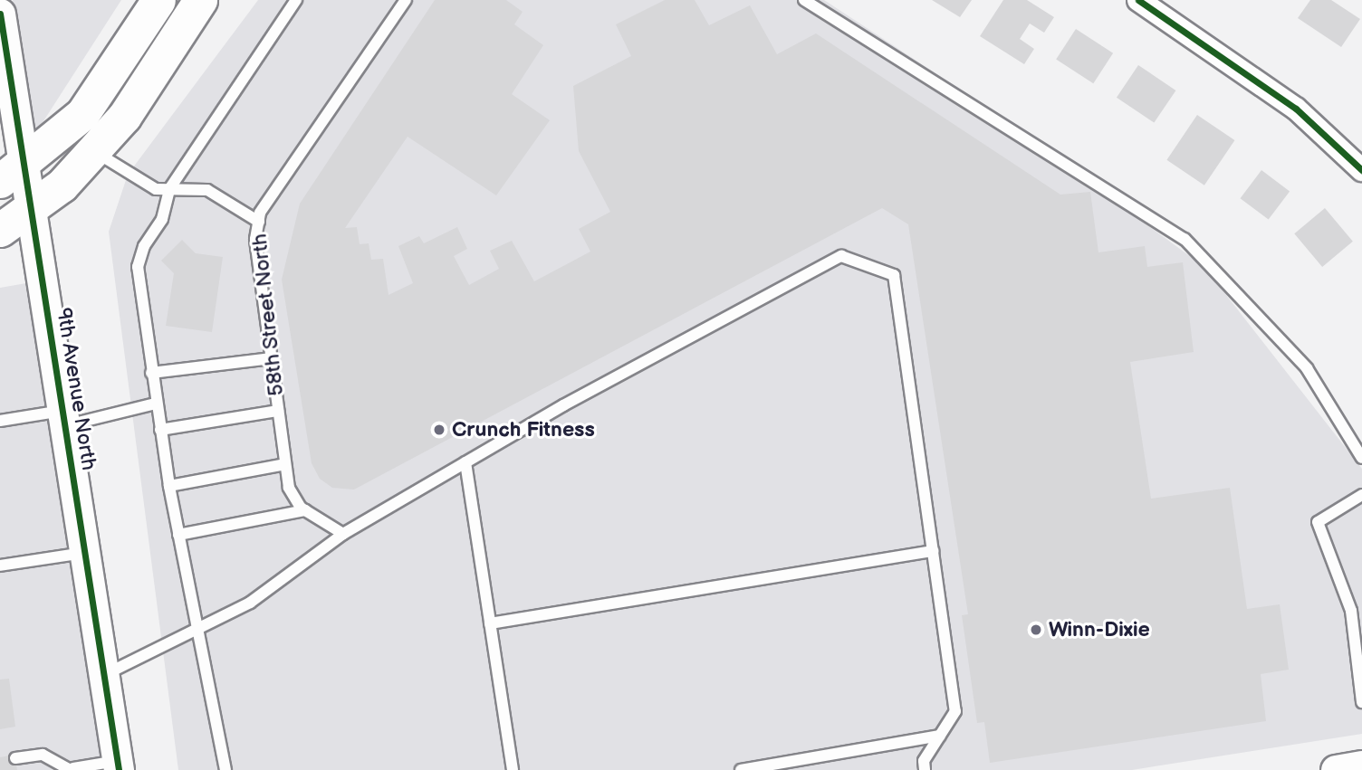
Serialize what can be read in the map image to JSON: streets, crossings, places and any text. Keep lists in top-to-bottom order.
{
  "streets": {
    "street": ["9th Avenue North"],
    "lane": ["58th Street North"]
  },
  "places": ["Crunch Fitness", "Winn-Dixie"]
}
